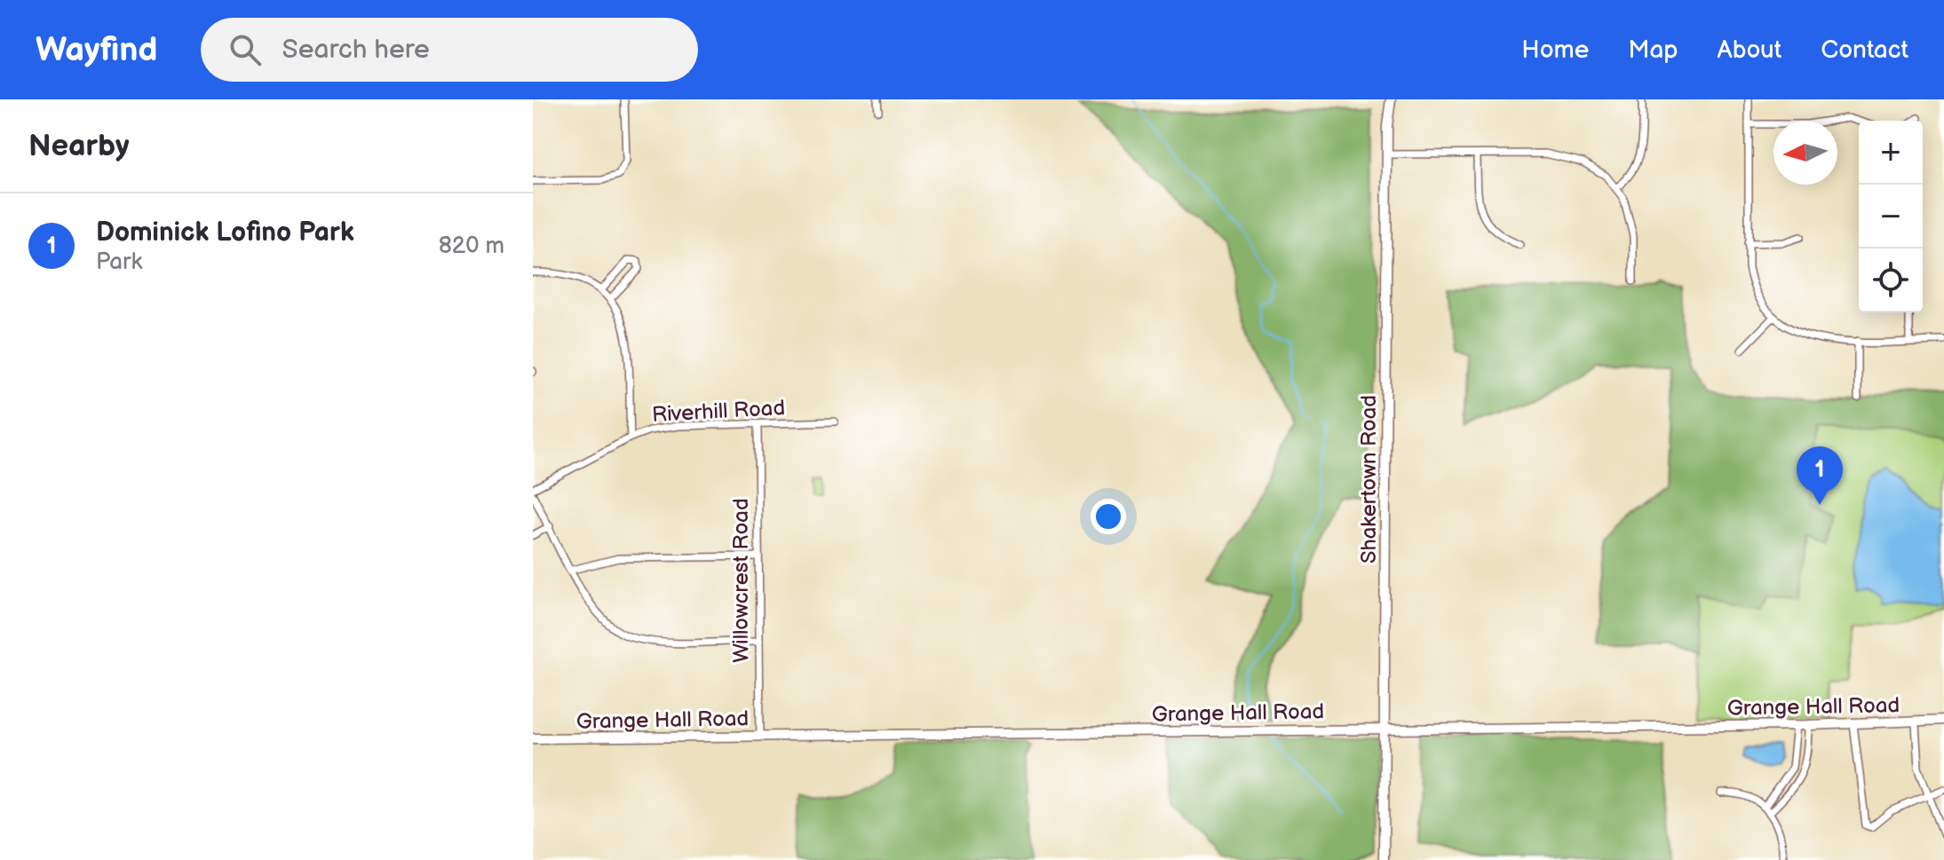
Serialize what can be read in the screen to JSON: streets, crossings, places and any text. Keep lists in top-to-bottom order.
{
  "streets": {
    "street": [
      "Riverhill Road",
      "Shakertown Road",
      "Willowcrest Road",
      "Grange Hall Road"
    ]
  },
  "crossings": [
    ["Riverhill Road", "Willowcrest Road"],
    ["Shakertown Road", "Grange Hall Road"],
    ["Willowcrest Road", "Grange Hall Road"]
  ],
  "north": "left",
  "page": {
    "header": "Wayfind",
    "search": "Search here",
    "nav": [
      "Home",
      "Map",
      "About",
      "Contact"
    ],
    "heading": "Nearby",
    "map_buttons": ["+", "−"],
    "list": [
      {
        "mark": "1",
        "name": "Dominick Lofino Park",
        "note": "Park",
        "value": "820 m"
      }
    ],
    "pins": "1"
  }
}
